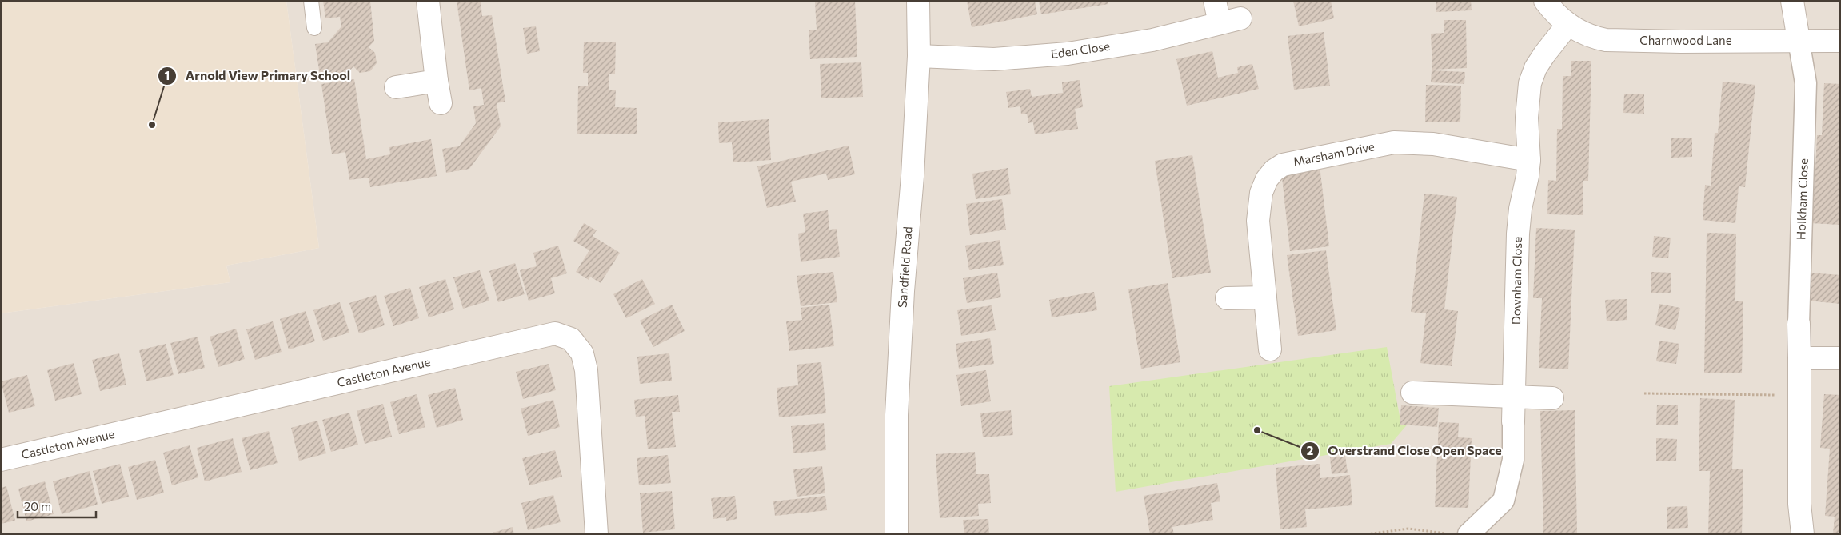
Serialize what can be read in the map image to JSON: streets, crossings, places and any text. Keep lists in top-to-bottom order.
{
  "streets": {
    "street": [
      "Charnwood Lane",
      "Eden Close",
      "Marsham Drive",
      "Holkham Close",
      "Sandfield Road",
      "Downham Close",
      "Castleton Avenue"
    ]
  },
  "crossings": [
    ["Charnwood Lane", "Holkham Close"],
    ["Charnwood Lane", "Downham Close"],
    ["Eden Close", "Sandfield Road"],
    ["Marsham Drive", "Downham Close"]
  ],
  "places": ["Arnold View Primary School", "Overstrand Close Open Space"],
  "scale_bar": "20 m"
}
